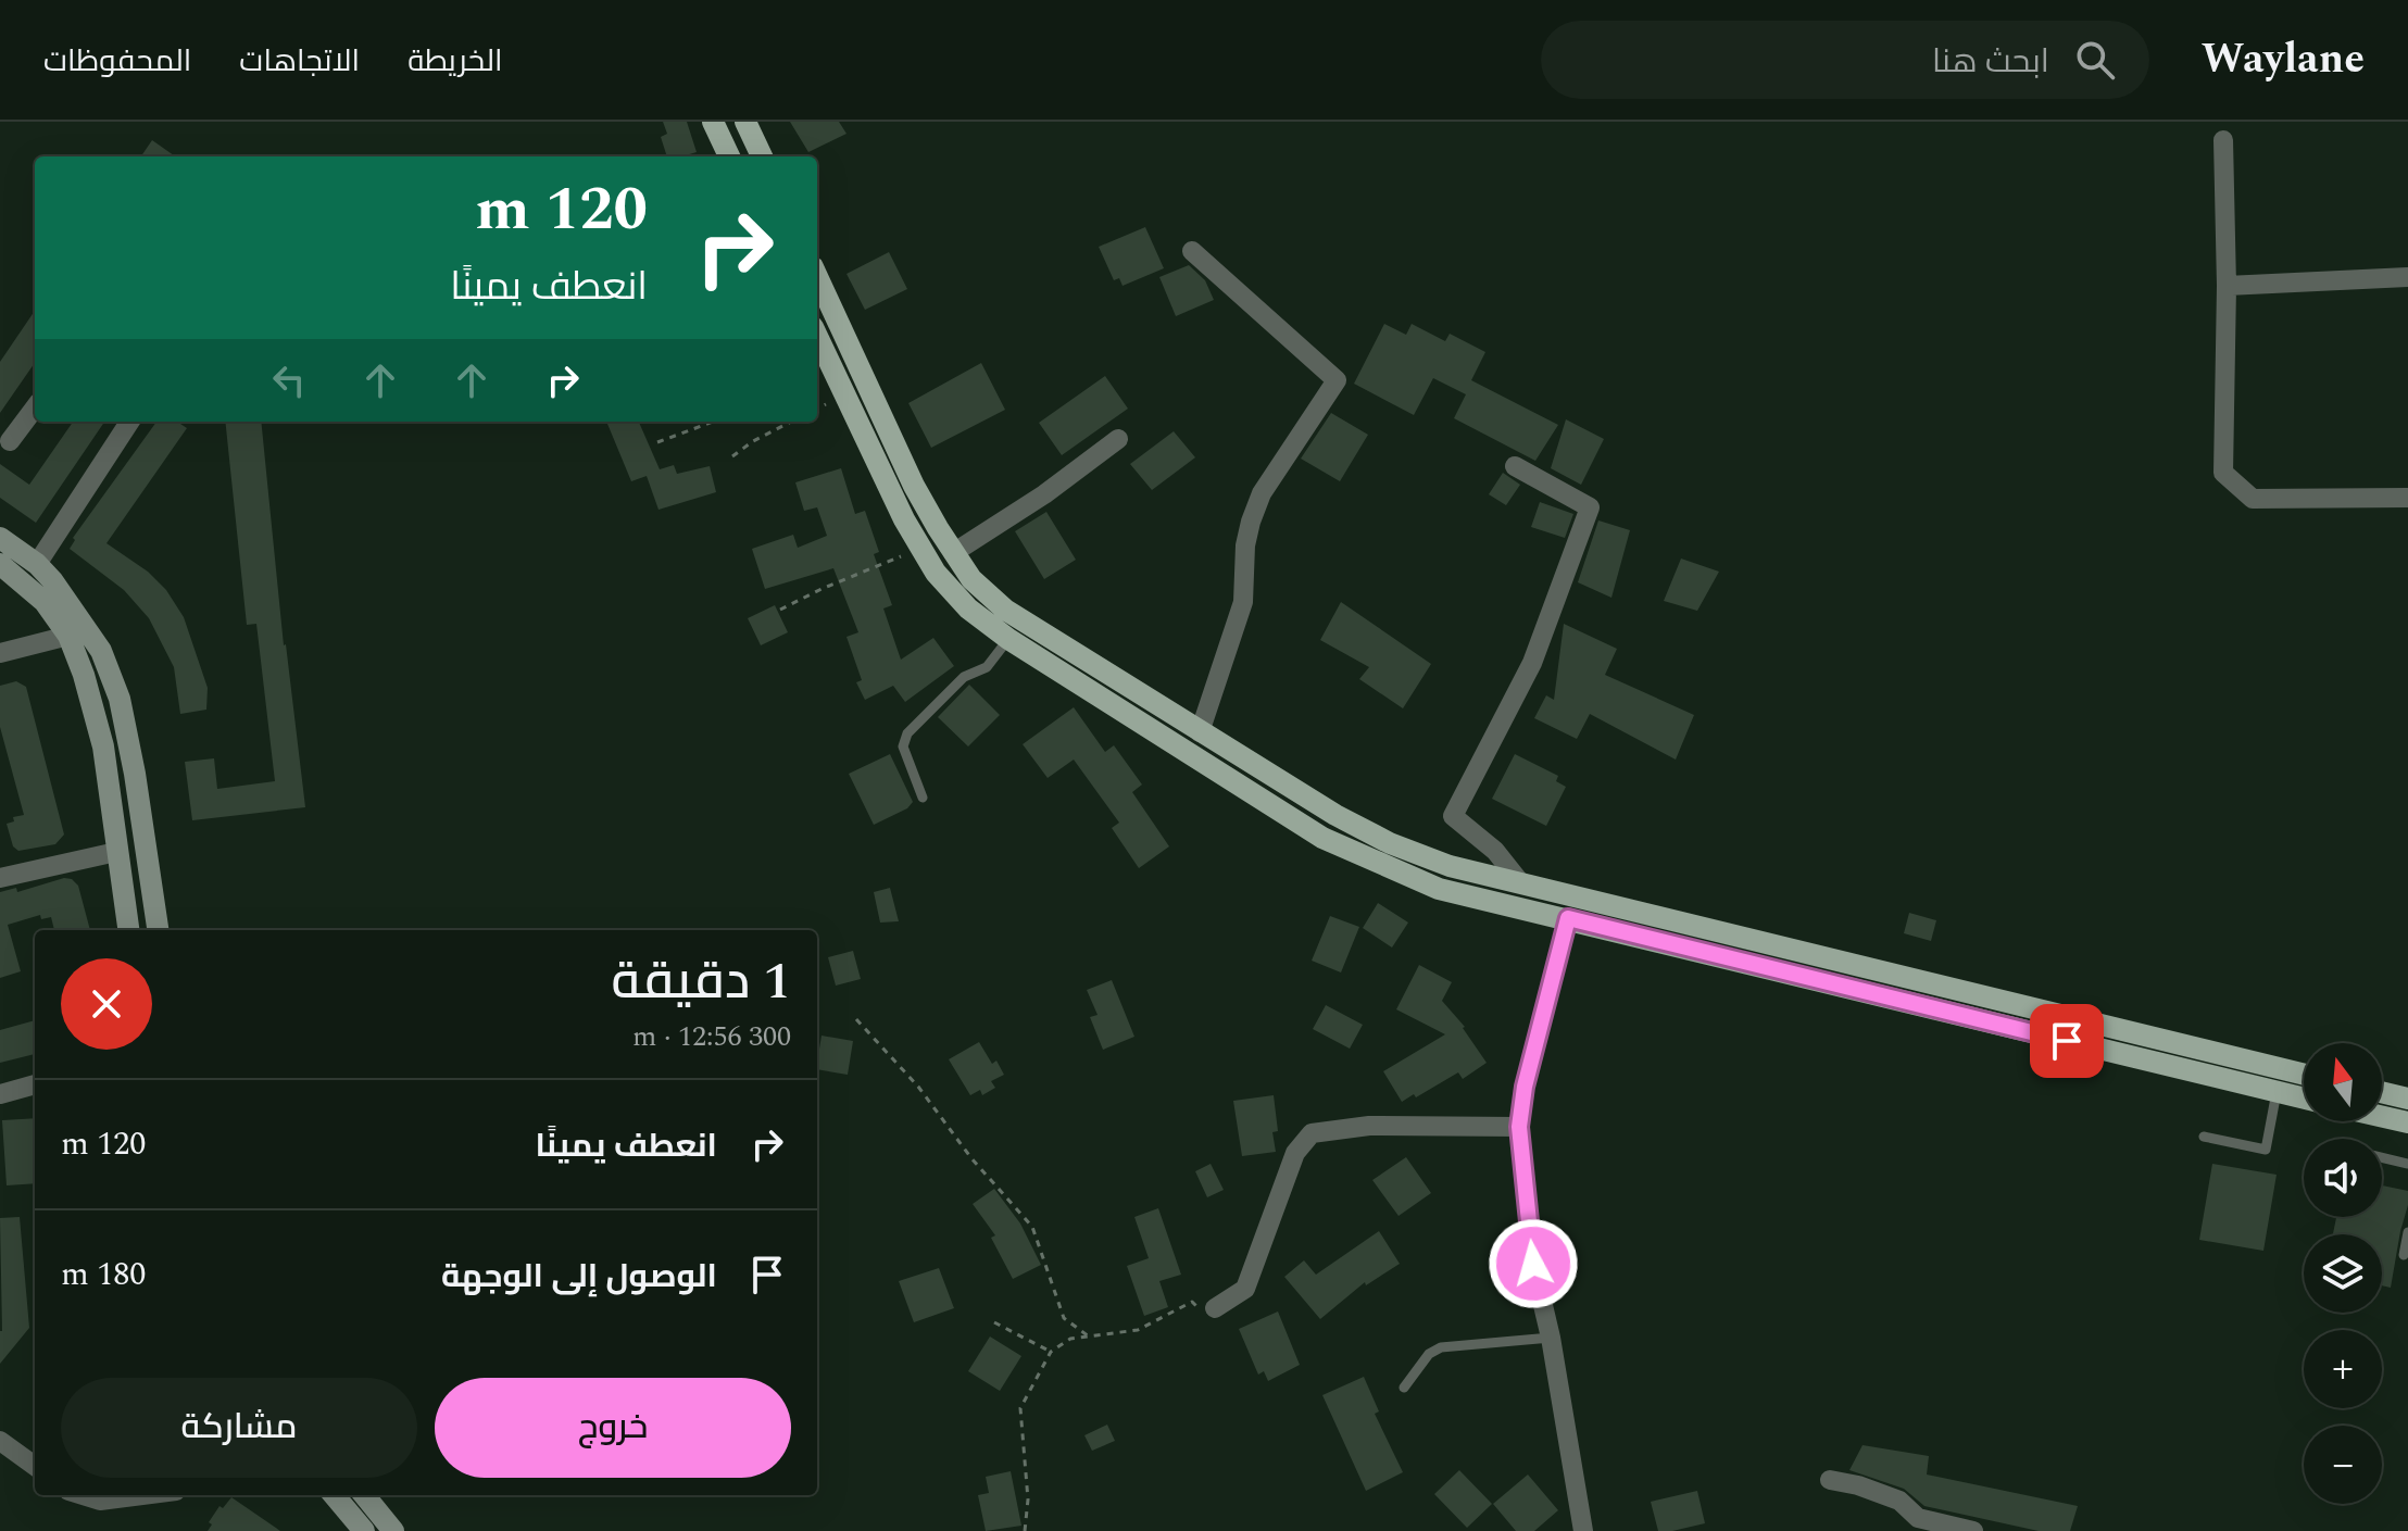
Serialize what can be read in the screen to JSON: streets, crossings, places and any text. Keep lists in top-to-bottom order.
{
  "north": "top",
  "page": {
    "header": "Waylane",
    "search": "ابحث هنا",
    "nav": ["الخريطة", "الاتجاهات", "المحفوظات"],
    "turn": ["120 m", "انعطف يمينًا"],
    "heading": ["1 دقيقة", "300 m · 12:56"],
    "map_buttons": ["+", "−"],
    "list": [
      {
        "name": "انعطف يمينًا",
        "value": "120 m"
      },
      {
        "name": "الوصول إلى الوجهة",
        "value": "180 m"
      }
    ],
    "buttons": ["خروج", "مشاركة"]
  }
}
